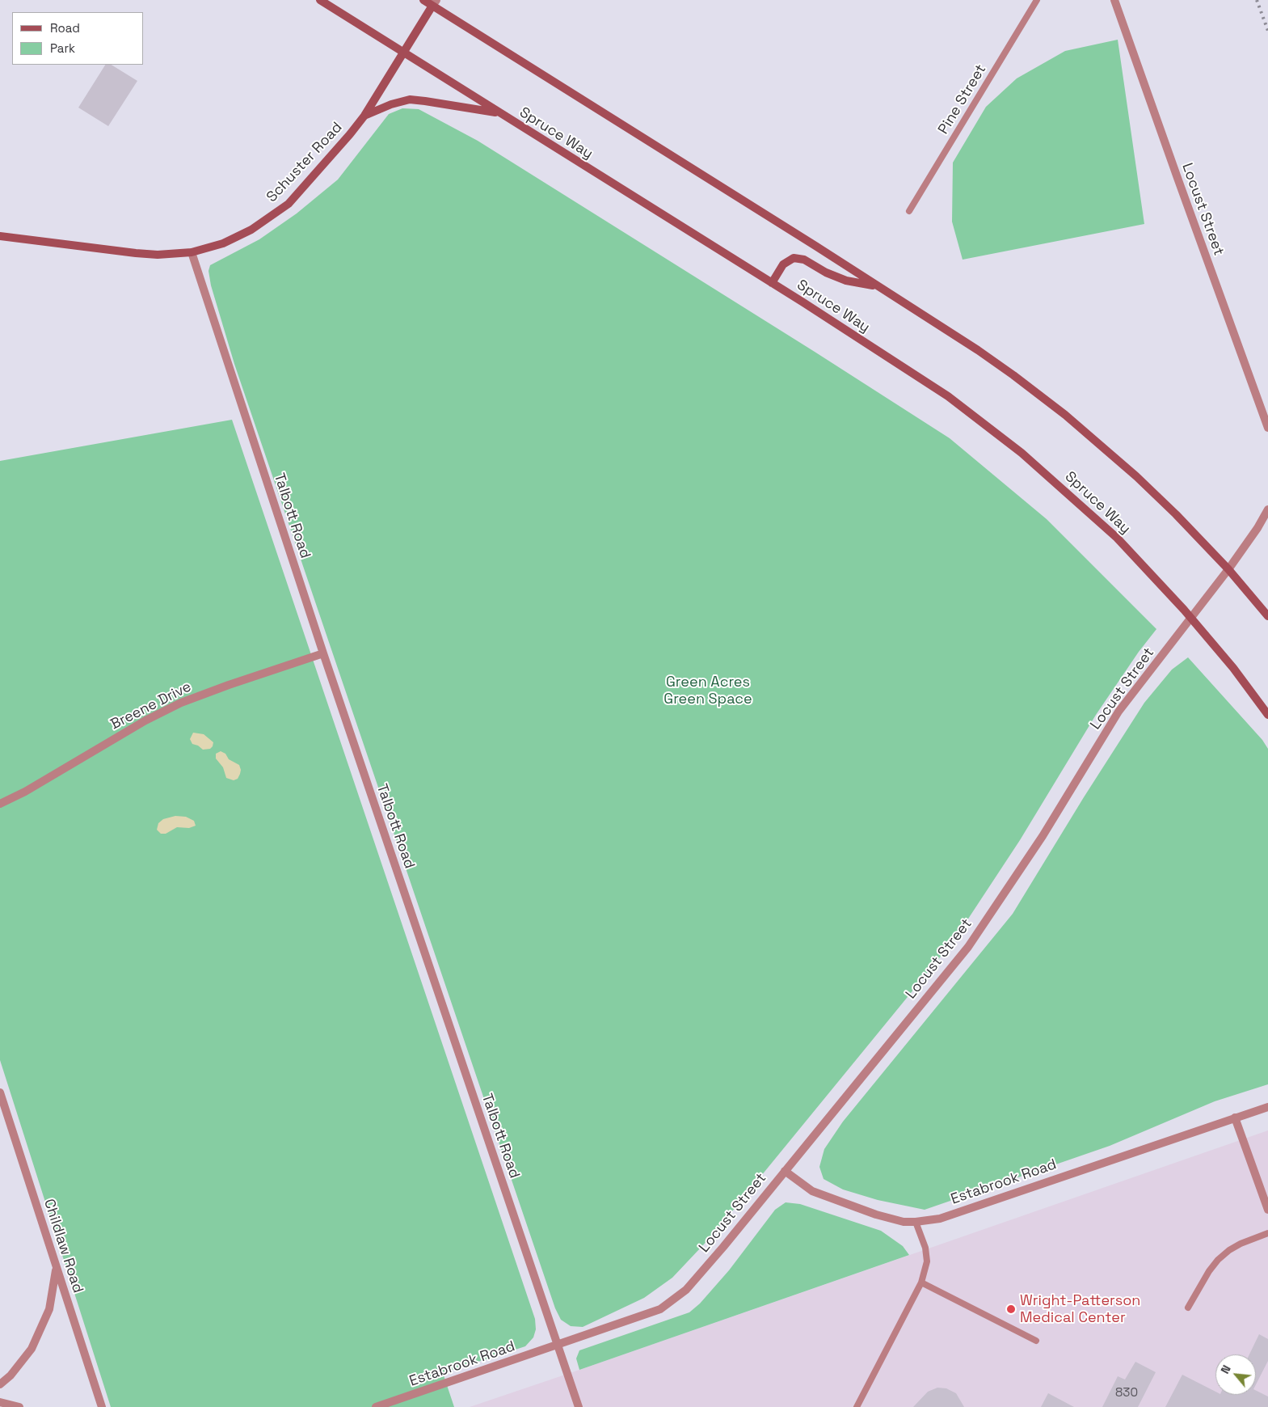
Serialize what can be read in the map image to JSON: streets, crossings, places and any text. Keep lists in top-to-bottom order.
{
  "streets": {
    "street": [
      "Spruce Way",
      "Schuster Road",
      "Locust Street",
      "Talbott Road",
      "Breene Drive",
      "Estabrook Road",
      "Childlaw Road"
    ],
    "lane": ["Pine Street"]
  },
  "crossings": [
    ["Spruce Way", "Schuster Road"],
    ["Spruce Way", "Locust Street"],
    ["Schuster Road", "Talbott Road"],
    ["Locust Street", "Talbott Road"],
    ["Locust Street", "Estabrook Road"],
    ["Talbott Road", "Breene Drive"],
    ["Talbott Road", "Estabrook Road"]
  ],
  "parks": ["Green Acres Green Space"],
  "places": ["Wright-Patterson Medical Center"],
  "house_numbers": ["830"],
  "legend": ["Road", "Park"],
  "north": "top left"
}
